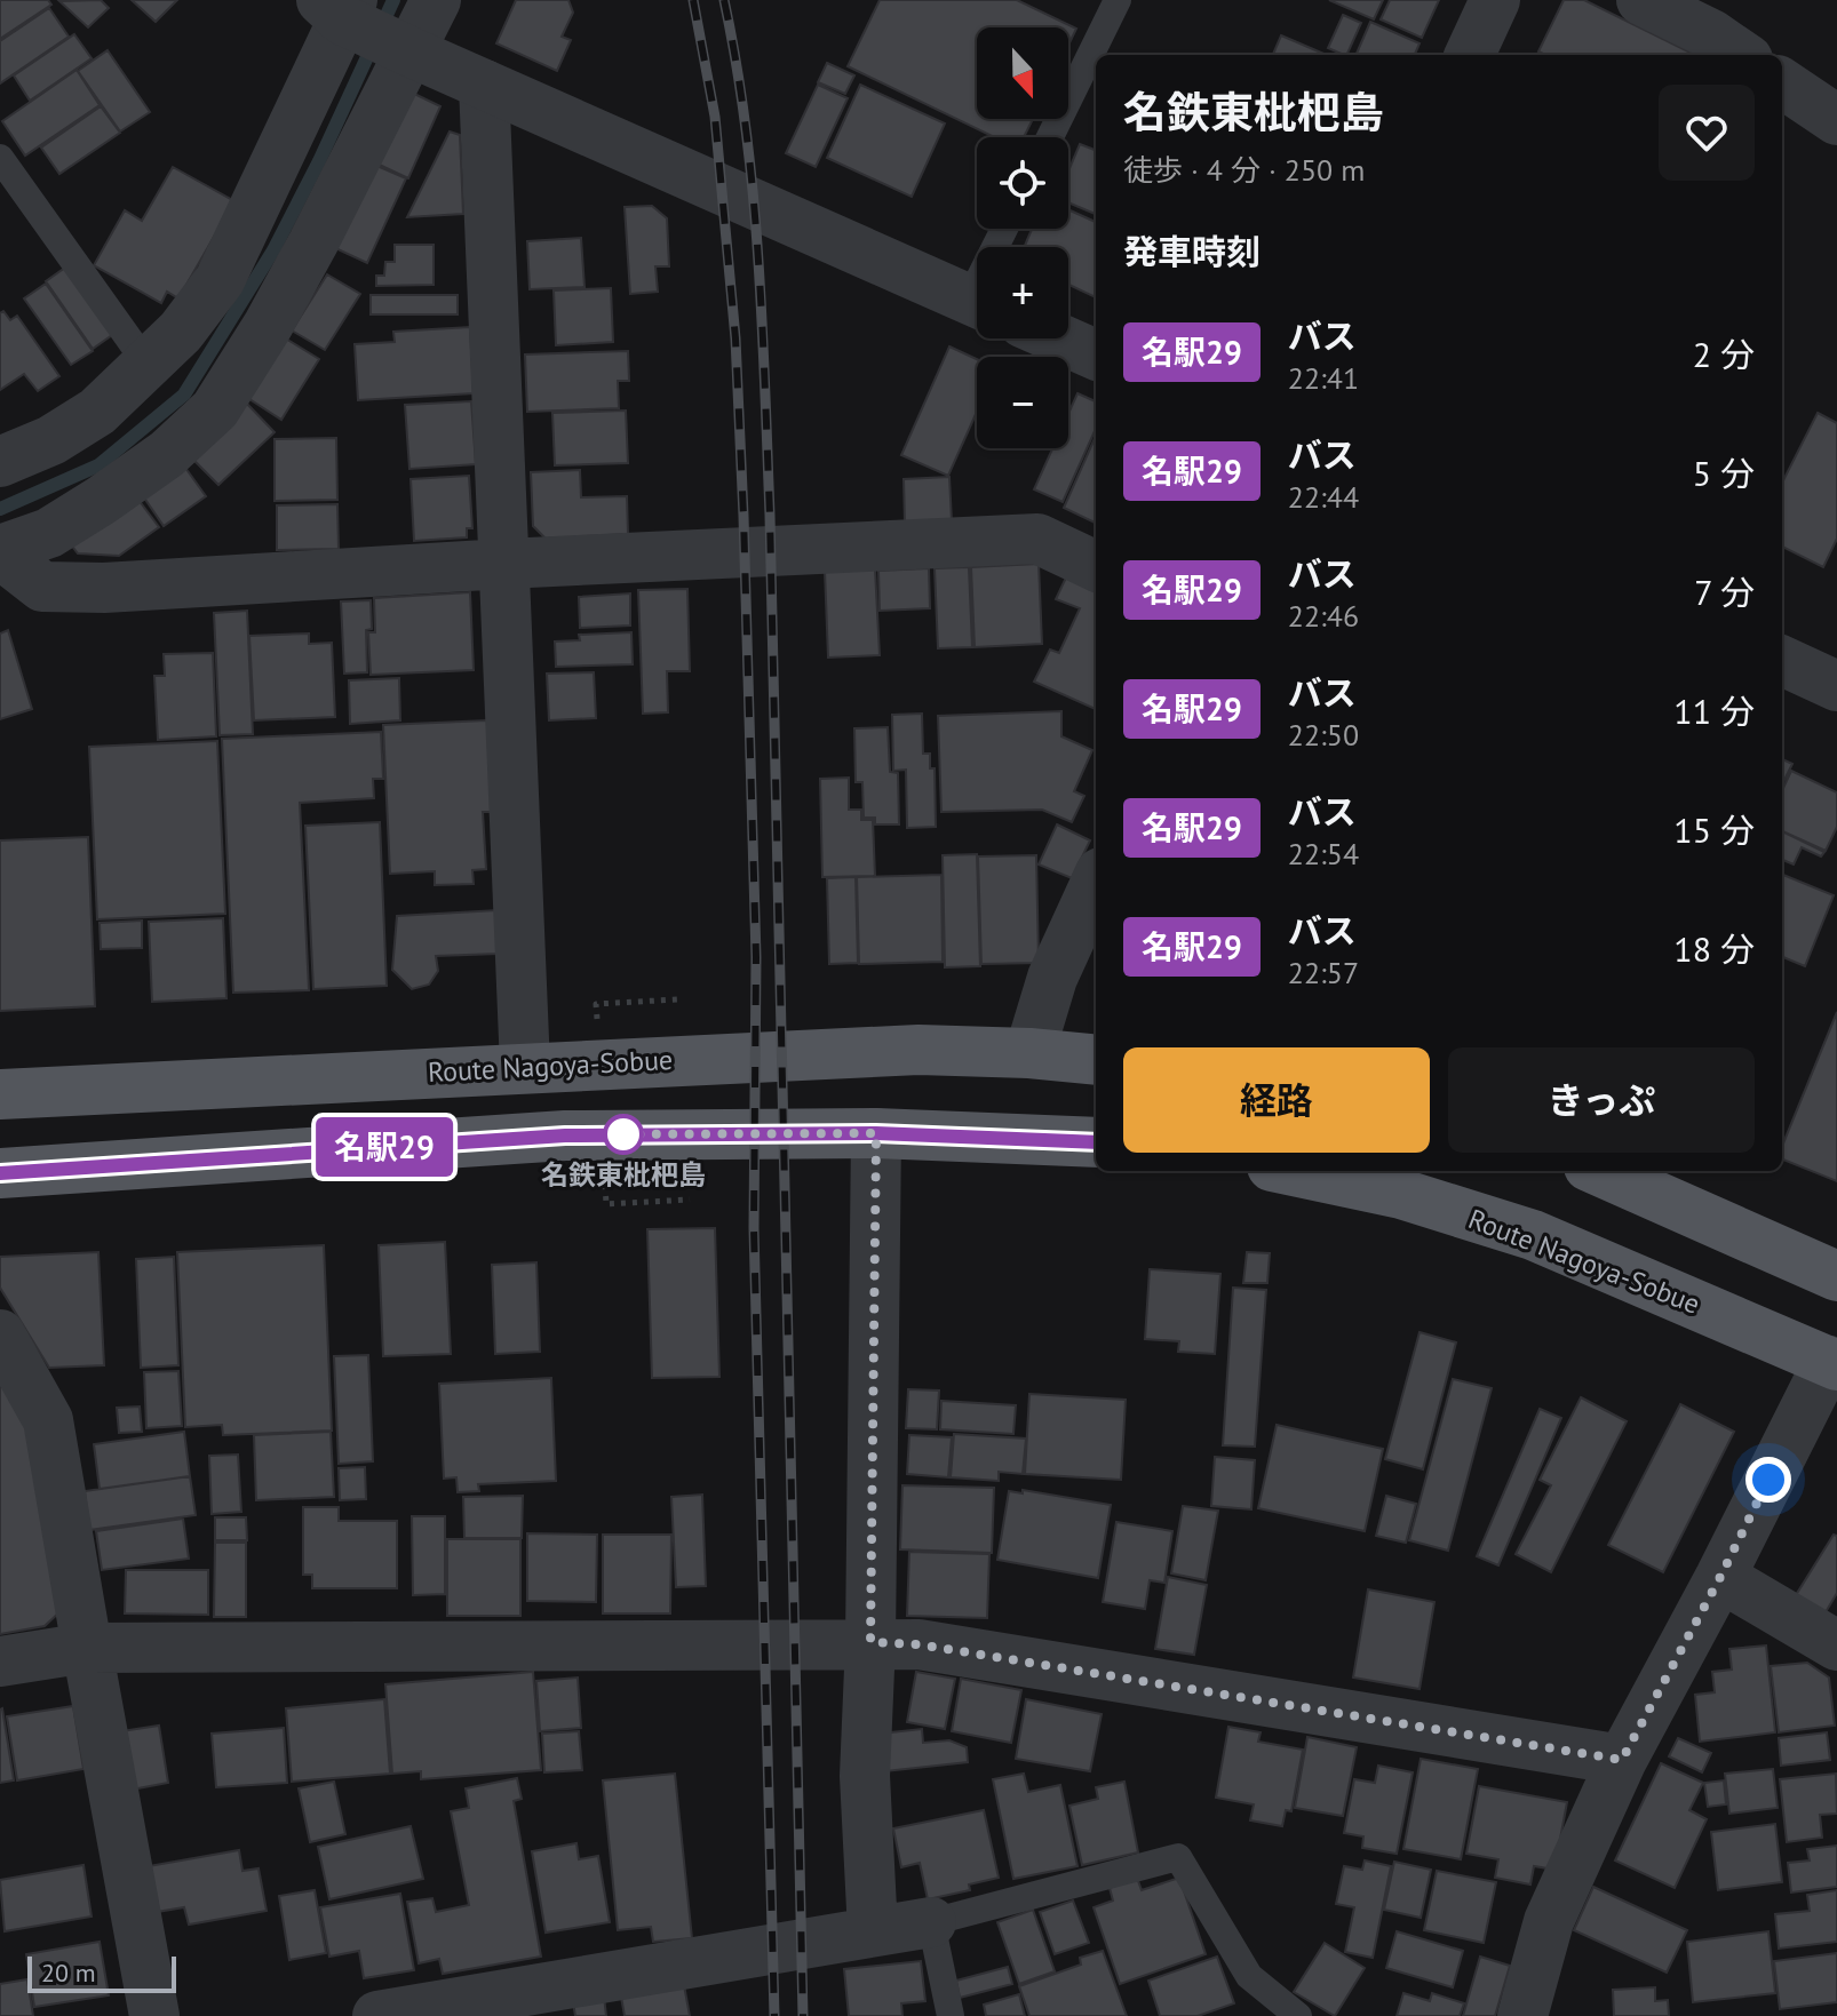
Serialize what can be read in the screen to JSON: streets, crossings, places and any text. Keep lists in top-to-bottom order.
{
  "streets": {
    "main road": ["Route Nagoya-Sobue"]
  },
  "places": ["名鉄東枇杷島"],
  "lines": ["bus line 名駅29"],
  "scale_bar": "20 m",
  "north": "bottom",
  "page": {
    "on_map": "名駅29",
    "map_buttons": ["+", "−"],
    "heading": [
      ["名鉄東枇杷島", "徒歩 · 4 分 · 250 m"],
      "発車時刻"
    ],
    "list": [
      {
        "mark": "名駅29",
        "name": "バス",
        "note": "22:41",
        "value": "2 分"
      },
      {
        "mark": "名駅29",
        "name": "バス",
        "note": "22:44",
        "value": "5 分"
      },
      {
        "mark": "名駅29",
        "name": "バス",
        "note": "22:46",
        "value": "7 分"
      },
      {
        "mark": "名駅29",
        "name": "バス",
        "note": "22:50",
        "value": "11 分"
      },
      {
        "mark": "名駅29",
        "name": "バス",
        "note": "22:54",
        "value": "15 分"
      },
      {
        "mark": "名駅29",
        "name": "バス",
        "note": "22:57",
        "value": "18 分"
      }
    ],
    "buttons": ["経路", "きっぷ"],
    "scale": "20 m"
  }
}
